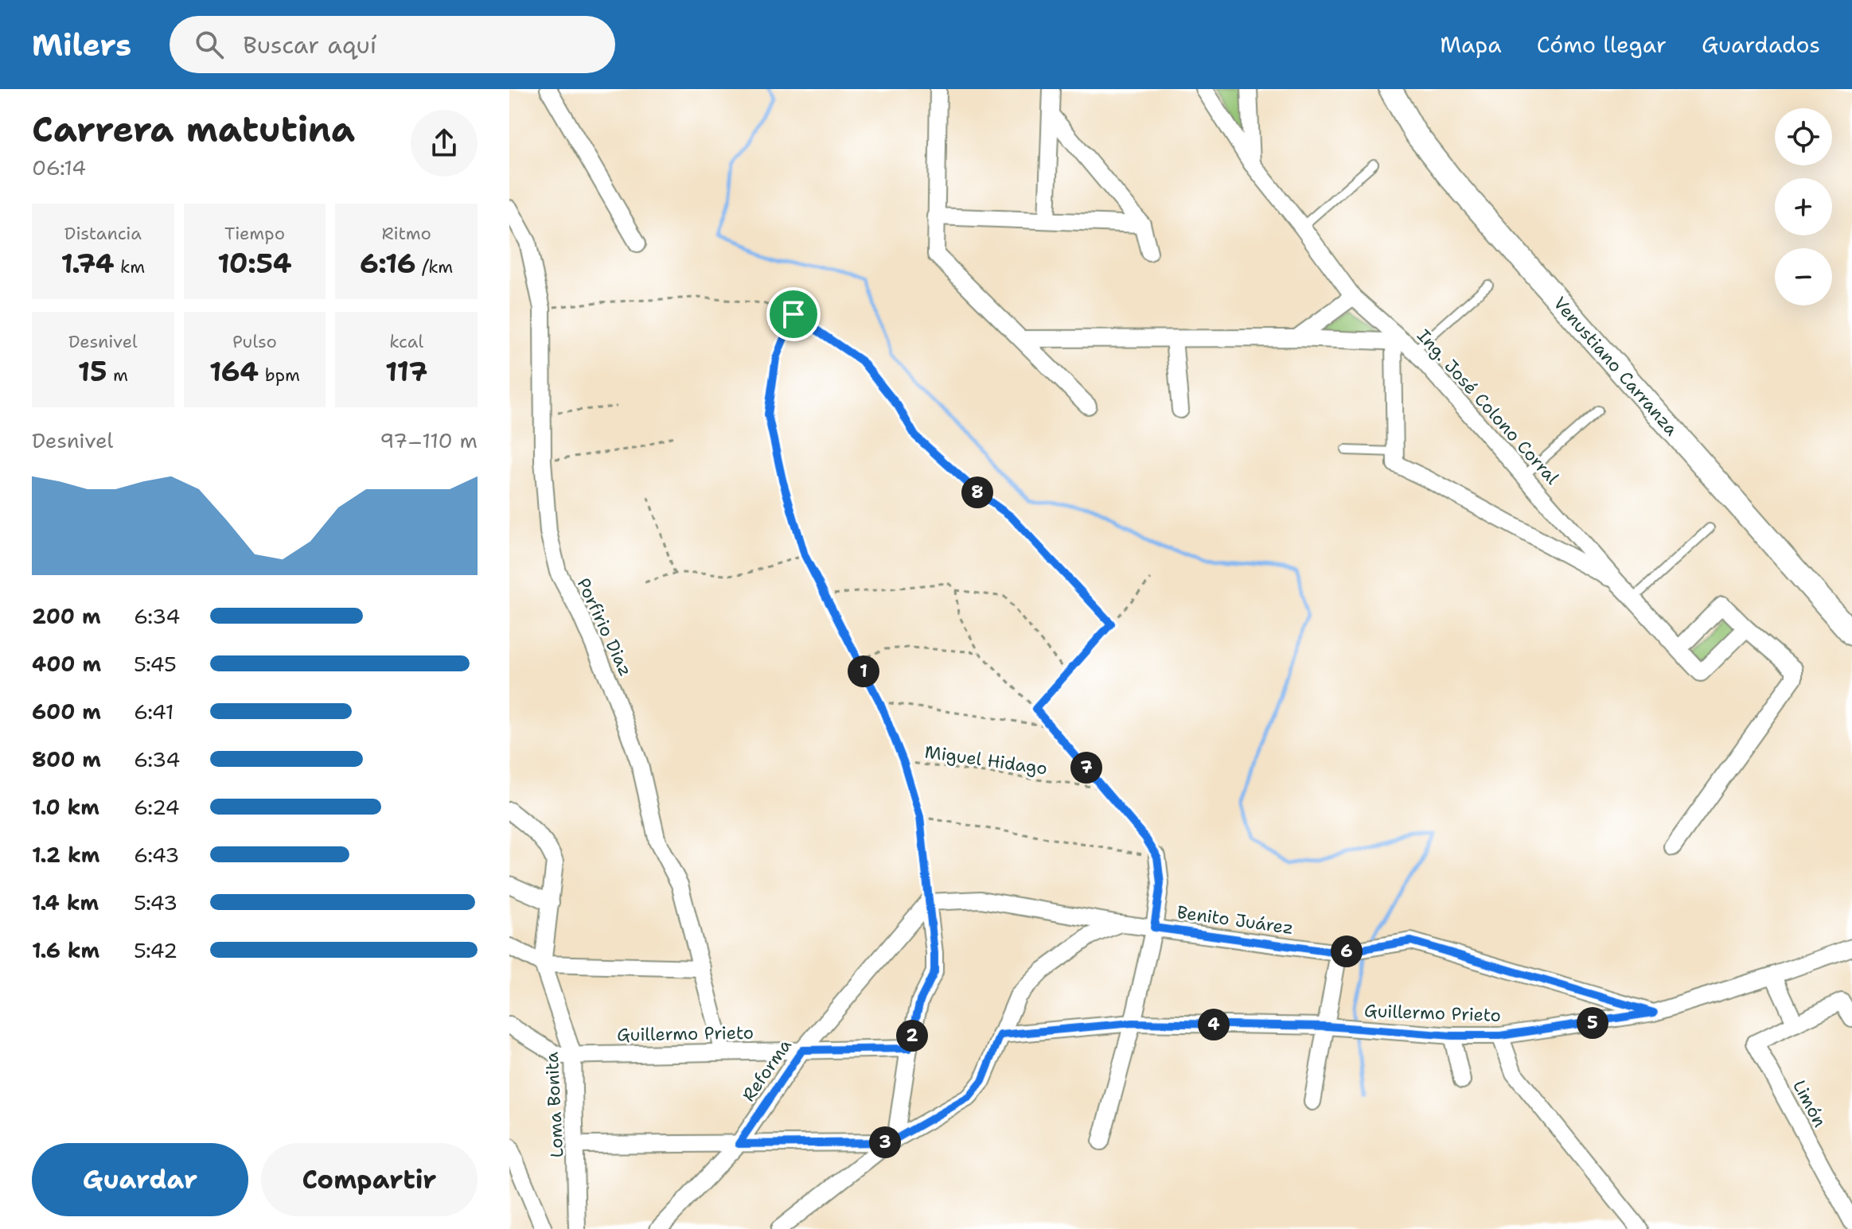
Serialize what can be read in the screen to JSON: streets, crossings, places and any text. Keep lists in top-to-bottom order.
{
  "streets": {
    "main road": ["Venustiano Carranza"],
    "street": [
      "Ing. José Colono Corral",
      "Porfirio Diaz",
      "Benito Juárez",
      "Guillermo Prieto",
      "Reforma",
      "Limón",
      "Loma Bonita"
    ],
    "path": ["Miguel Hidago"]
  },
  "crossings": [
    ["Porfirio Diaz", "Guillermo Prieto"],
    ["Benito Juárez", "Guillermo Prieto"],
    ["Guillermo Prieto", "Reforma"],
    ["Guillermo Prieto", "Loma Bonita"]
  ],
  "page": {
    "header": "Milers",
    "search": "Buscar aquí",
    "nav": ["Mapa", "Cómo llegar", "Guardados"],
    "heading": ["Carrera matutina", "06:14"],
    "map_buttons": ["+", "−"],
    "stats": [
      ["Distancia", "1.74 km"],
      ["Tiempo", "10:54"],
      ["Ritmo", "6:16 /km"],
      ["Desnivel", "15 m"],
      ["Pulso", "164 bpm"],
      ["kcal", "117"]
    ],
    "chart": ["Desnivel", "97–110 m"],
    "pins": [
      "8",
      "1",
      "7",
      "6",
      "5",
      "4",
      "2",
      "3"
    ],
    "list": [
      {
        "name": "200 m",
        "note": "6:34"
      },
      {
        "name": "400 m",
        "note": "5:45"
      },
      {
        "name": "600 m",
        "note": "6:41"
      },
      {
        "name": "800 m",
        "note": "6:34"
      },
      {
        "name": "1.0 km",
        "note": "6:24"
      },
      {
        "name": "1.2 km",
        "note": "6:43"
      },
      {
        "name": "1.4 km",
        "note": "5:43"
      },
      {
        "name": "1.6 km",
        "note": "5:42"
      }
    ],
    "buttons": ["Guardar", "Compartir"]
  }
}
